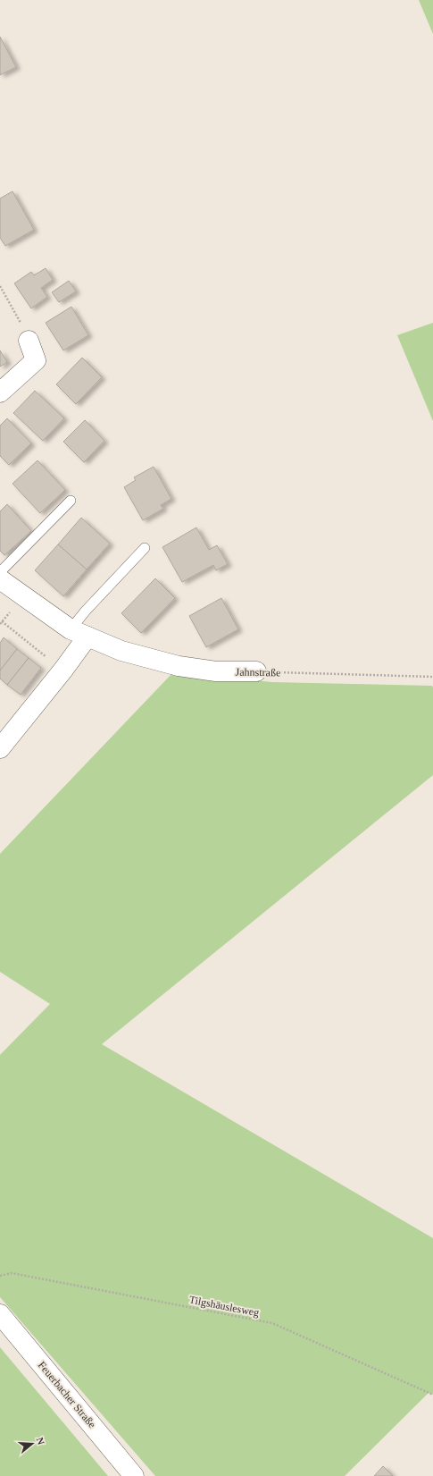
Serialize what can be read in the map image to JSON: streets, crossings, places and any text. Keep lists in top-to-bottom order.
{
  "streets": {
    "street": ["Jahnstraße", "Feuerbacher Straße"],
    "path": ["Tilgshäuslesweg"]
  },
  "north": "right"
}
